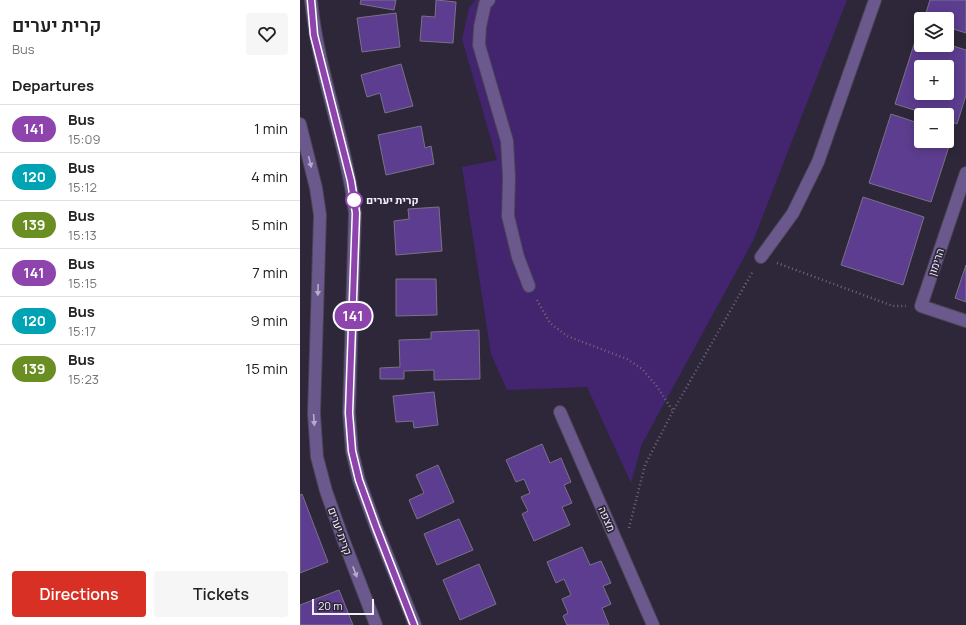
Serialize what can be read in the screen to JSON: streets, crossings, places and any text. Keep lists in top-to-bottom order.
{
  "streets": {
    "street": ["הרימון", "מצפה", "קרית יערים"]
  },
  "places": ["קרית יערים"],
  "lines": ["bus line 141"],
  "scale_bar": "20 m",
  "page": {
    "heading": [
      ["קרית יערים", "Bus"],
      "Departures"
    ],
    "on_map": "141",
    "map_buttons": ["+", "−"],
    "list": [
      {
        "mark": "141",
        "name": "Bus",
        "note": "15:09",
        "value": "1 min"
      },
      {
        "mark": "120",
        "name": "Bus",
        "note": "15:12",
        "value": "4 min"
      },
      {
        "mark": "139",
        "name": "Bus",
        "note": "15:13",
        "value": "5 min"
      },
      {
        "mark": "141",
        "name": "Bus",
        "note": "15:15",
        "value": "7 min"
      },
      {
        "mark": "120",
        "name": "Bus",
        "note": "15:17",
        "value": "9 min"
      },
      {
        "mark": "139",
        "name": "Bus",
        "note": "15:23",
        "value": "15 min"
      }
    ],
    "buttons": ["Directions", "Tickets"],
    "scale": "20 m"
  }
}
